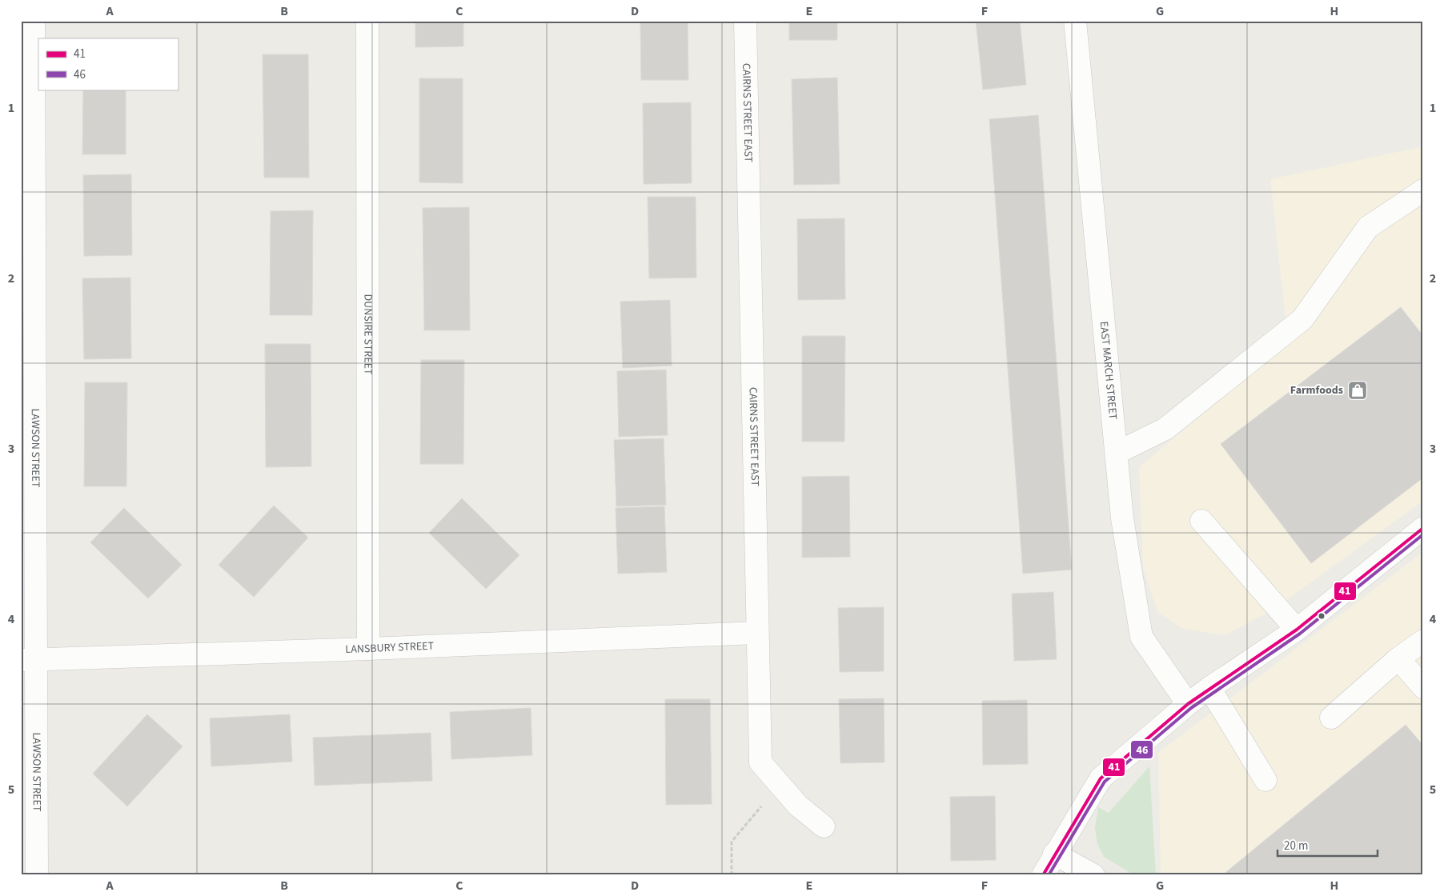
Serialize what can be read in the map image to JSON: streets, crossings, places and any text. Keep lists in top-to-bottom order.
{
  "streets": {
    "street": [
      "CAIRNS STREET EAST",
      "DUNSIRE STREET",
      "EAST MARCH STREET",
      "LAWSON STREET",
      "LANSBURY STREET"
    ]
  },
  "crossings": [
    ["CAIRNS STREET EAST", "LANSBURY STREET"],
    ["DUNSIRE STREET", "LANSBURY STREET"],
    ["LAWSON STREET", "LANSBURY STREET"]
  ],
  "places": {
    "shop": ["Farmfoods"]
  },
  "lines": ["transit line 41", "transit line 46"],
  "legend": ["41", "46"],
  "scale_bar": "20 m",
  "grid": {
    "columns": [
      "A",
      "B",
      "C",
      "D",
      "E",
      "F",
      "G",
      "H"
    ],
    "rows": [
      "1",
      "2",
      "3",
      "4",
      "5"
    ]
  }
}
